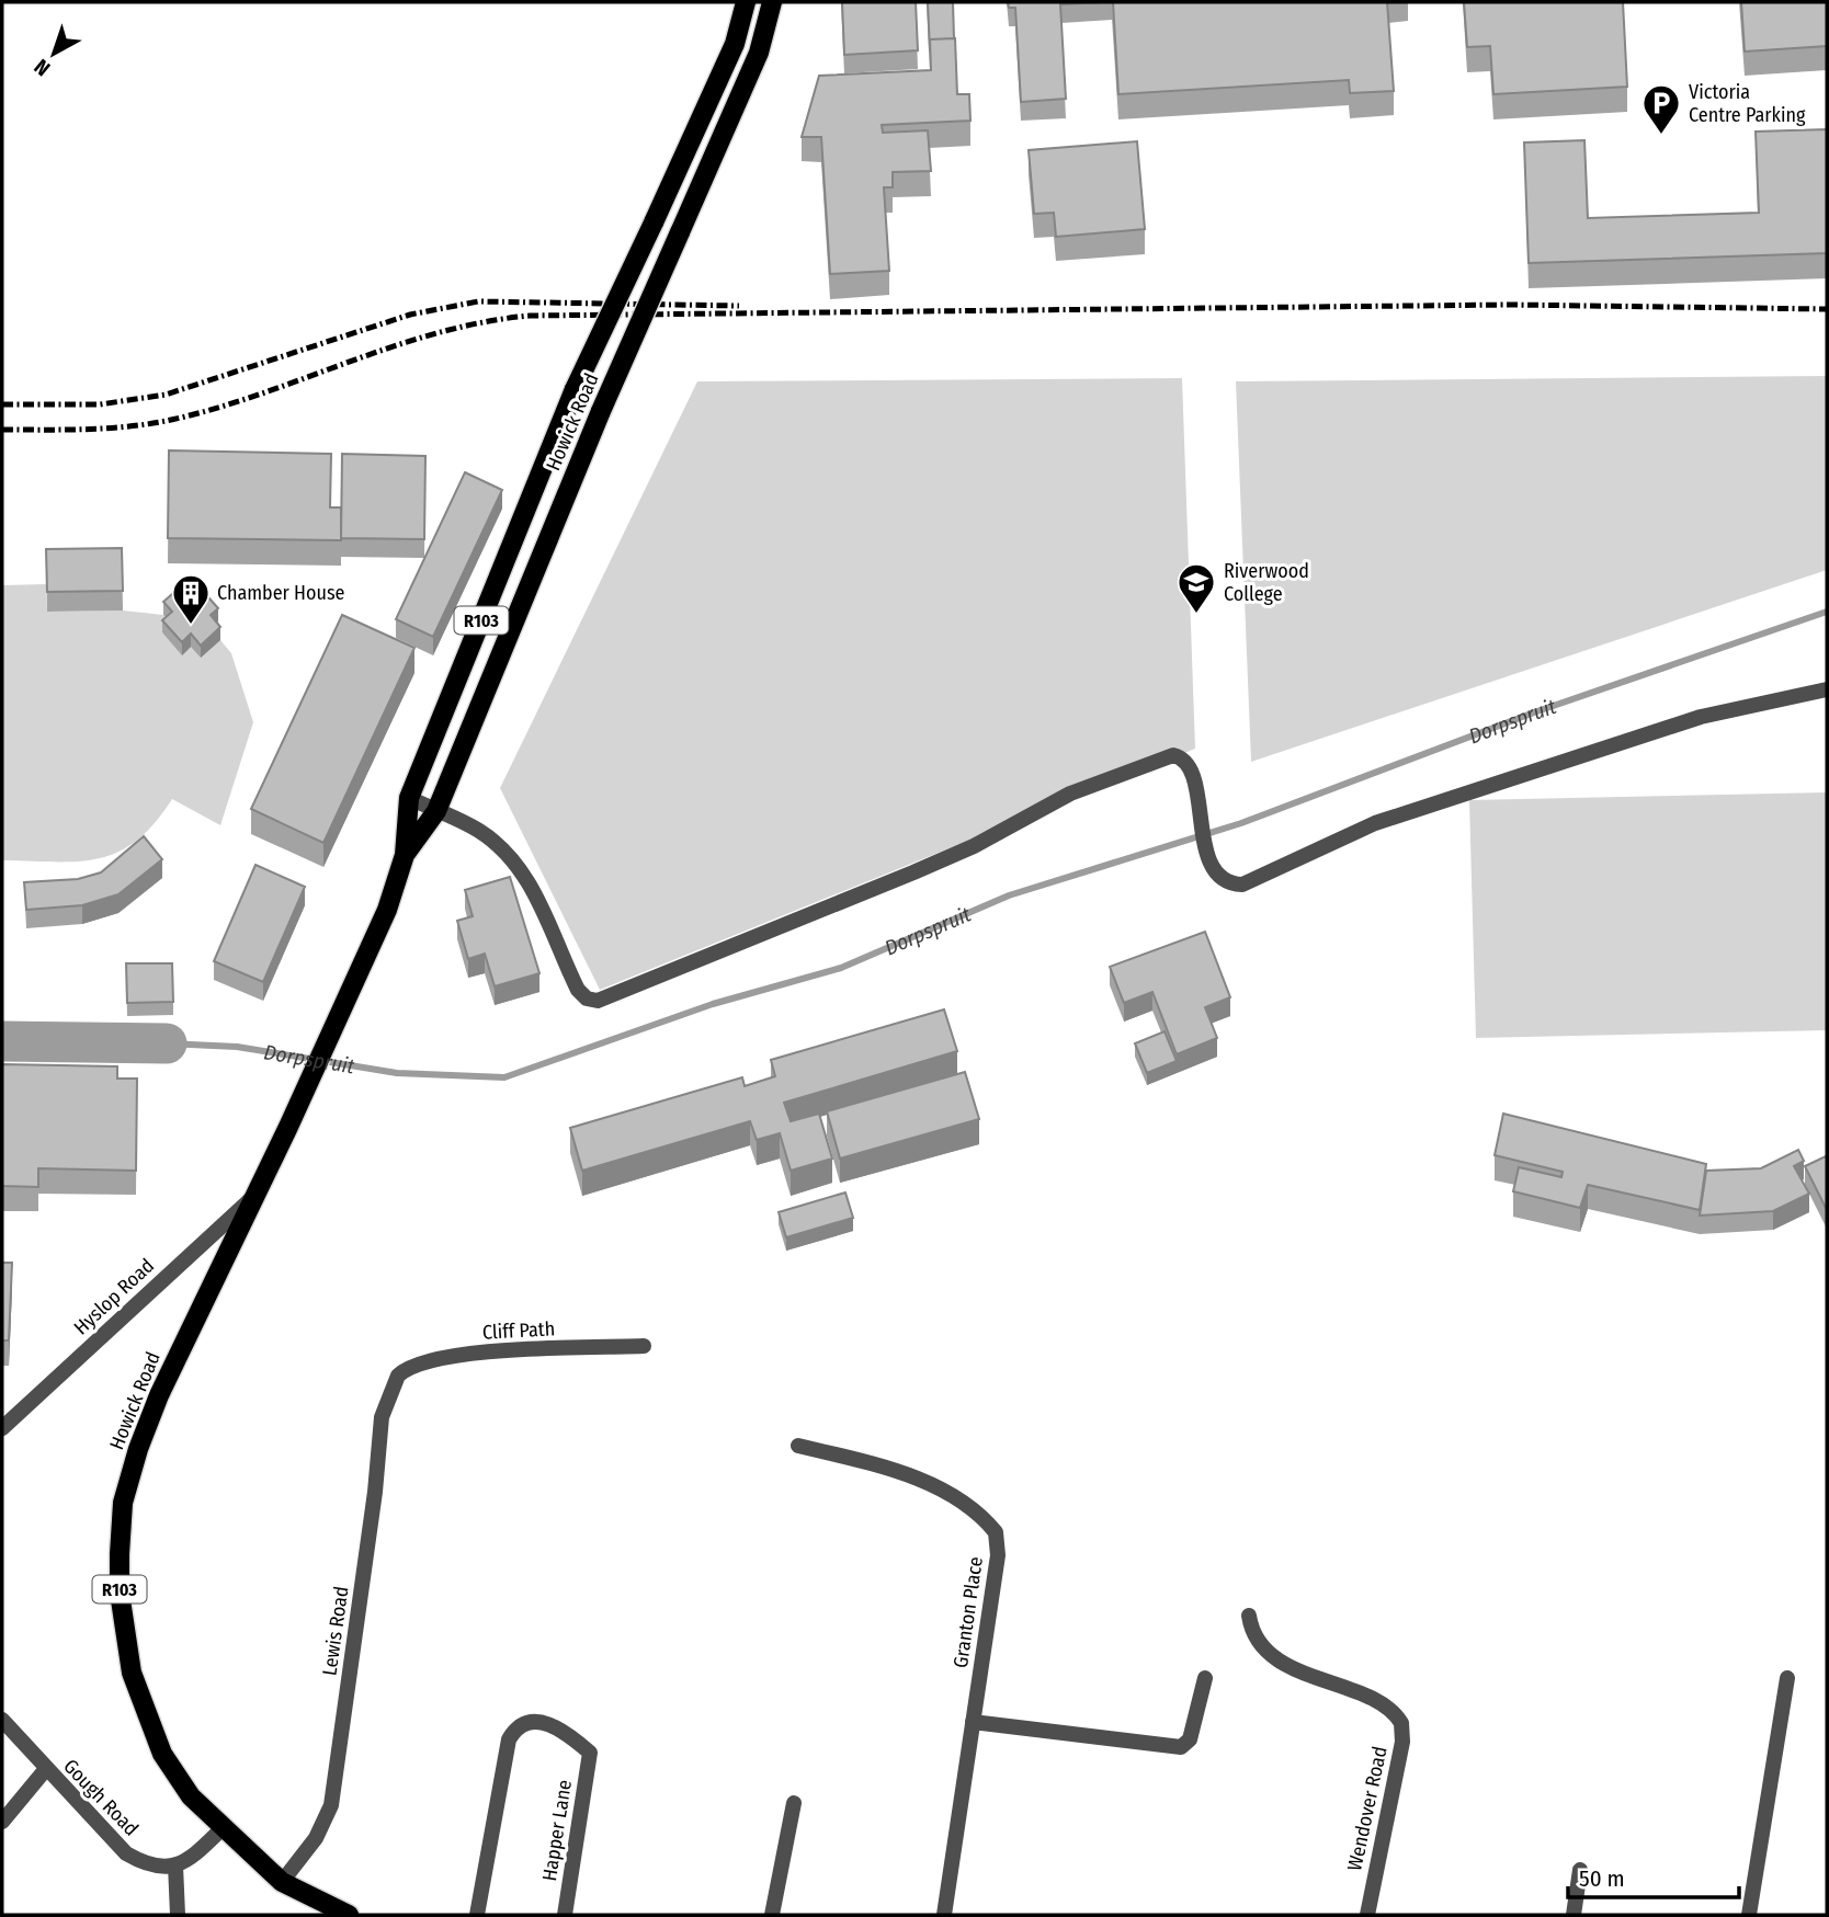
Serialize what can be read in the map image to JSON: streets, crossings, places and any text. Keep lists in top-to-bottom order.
{
  "streets": {
    "main road": ["Howick Road", "R103"],
    "street": [
      "Hyslop Road",
      "Cliff Path",
      "Granton Place",
      "Lewis Road",
      "Gough Road",
      "Wendover Road",
      "Happer Lane"
    ]
  },
  "crossings": [
    ["Howick Road", "Hyslop Road"],
    ["Howick Road", "Lewis Road"],
    ["Cliff Path", "Lewis Road"]
  ],
  "water": ["Dorpspruit"],
  "places": {
    "parking": ["Victoria Centre Parking"],
    "school or university": ["Riverwood College"],
    "building": ["Chamber House"]
  },
  "scale_bar": "50 m",
  "north": "bottom left"
}
